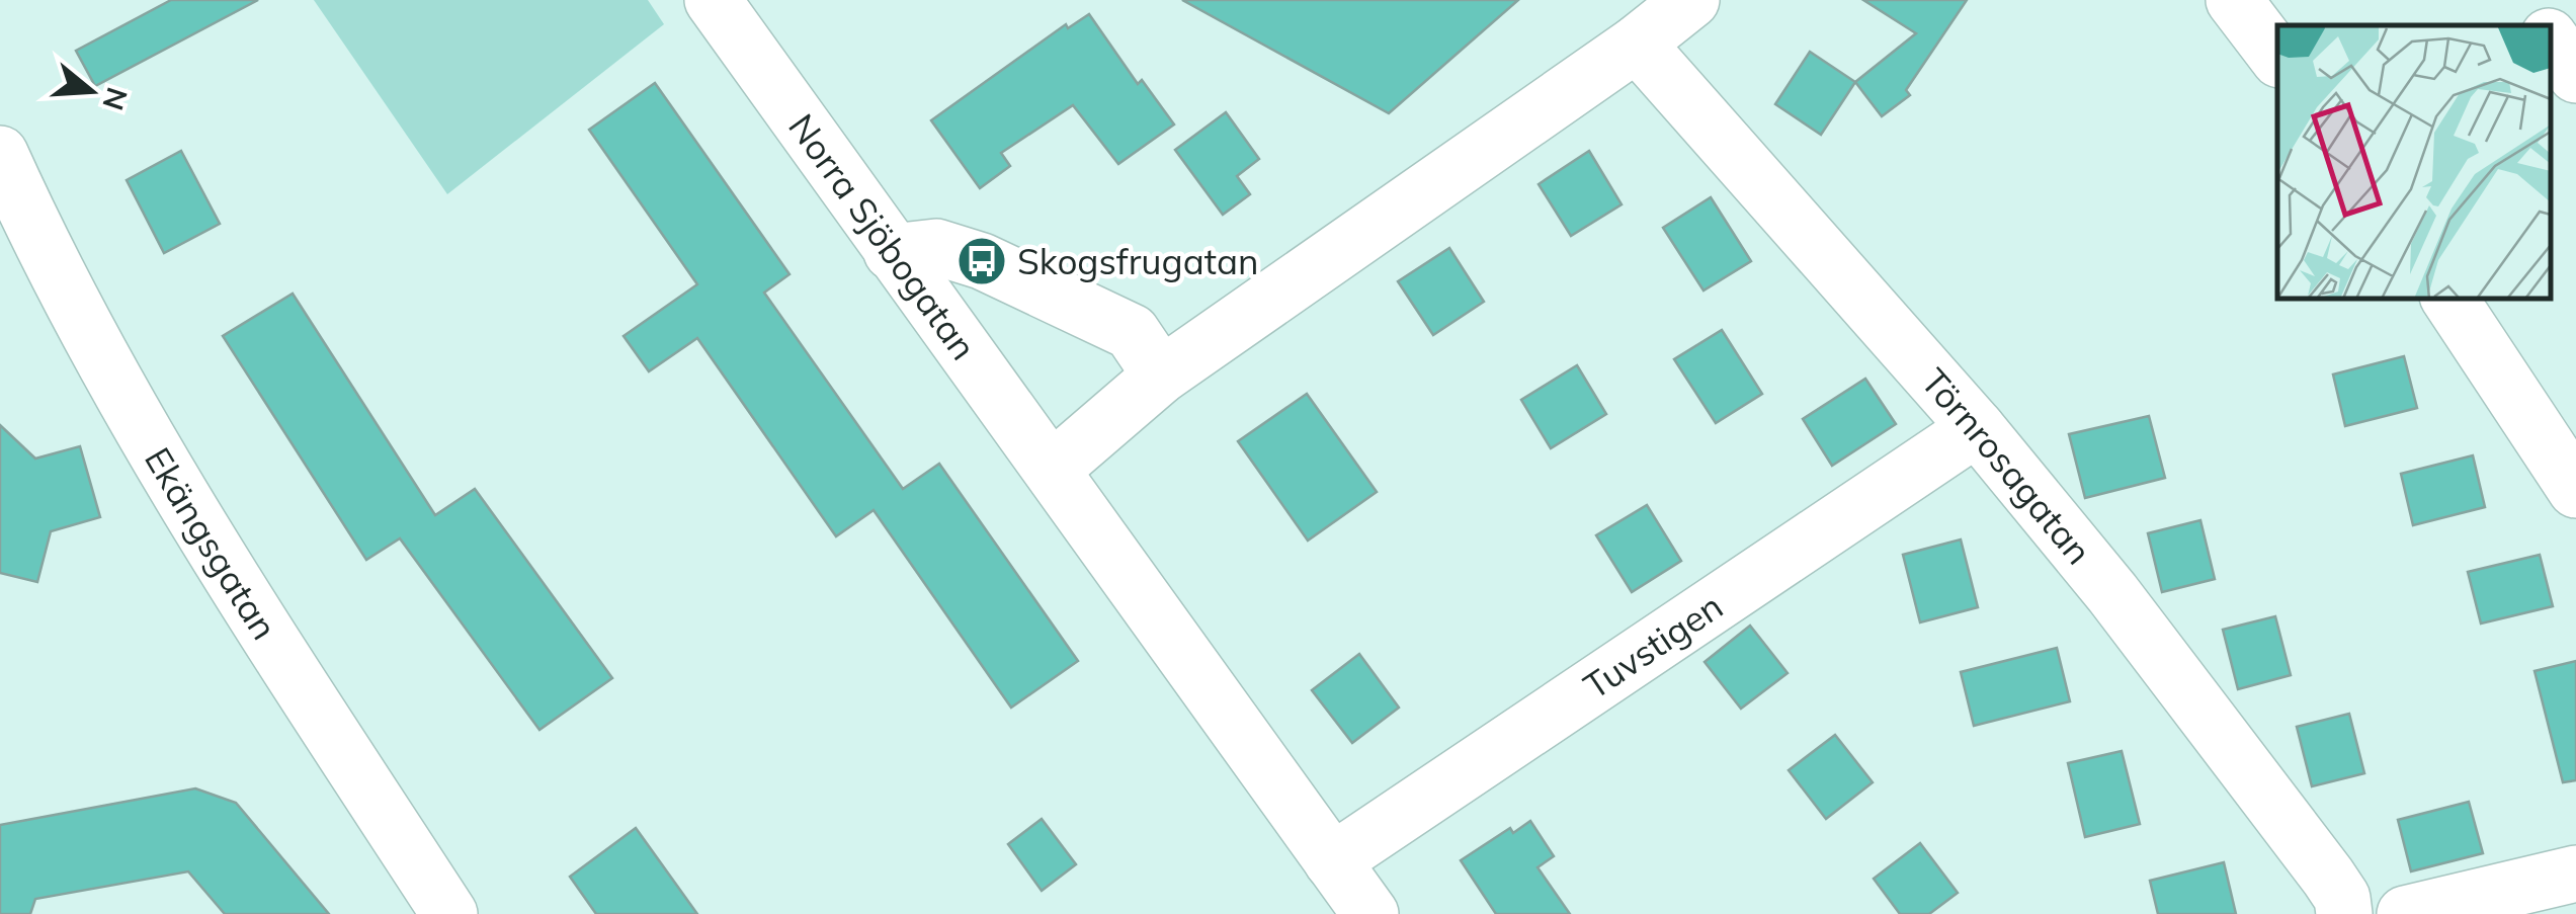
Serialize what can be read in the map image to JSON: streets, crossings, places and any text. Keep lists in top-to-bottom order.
{
  "streets": {
    "street": [
      "Norra Sjöbogatan",
      "Törnrosagatan",
      "Ekängsgatan",
      "Tuvstigen"
    ]
  },
  "crossings": [
    ["Norra Sjöbogatan", "Tuvstigen"],
    ["Törnrosagatan", "Tuvstigen"]
  ],
  "places": {
    "bus stop": ["Skogsfrugatan"]
  },
  "north": "right"
}
